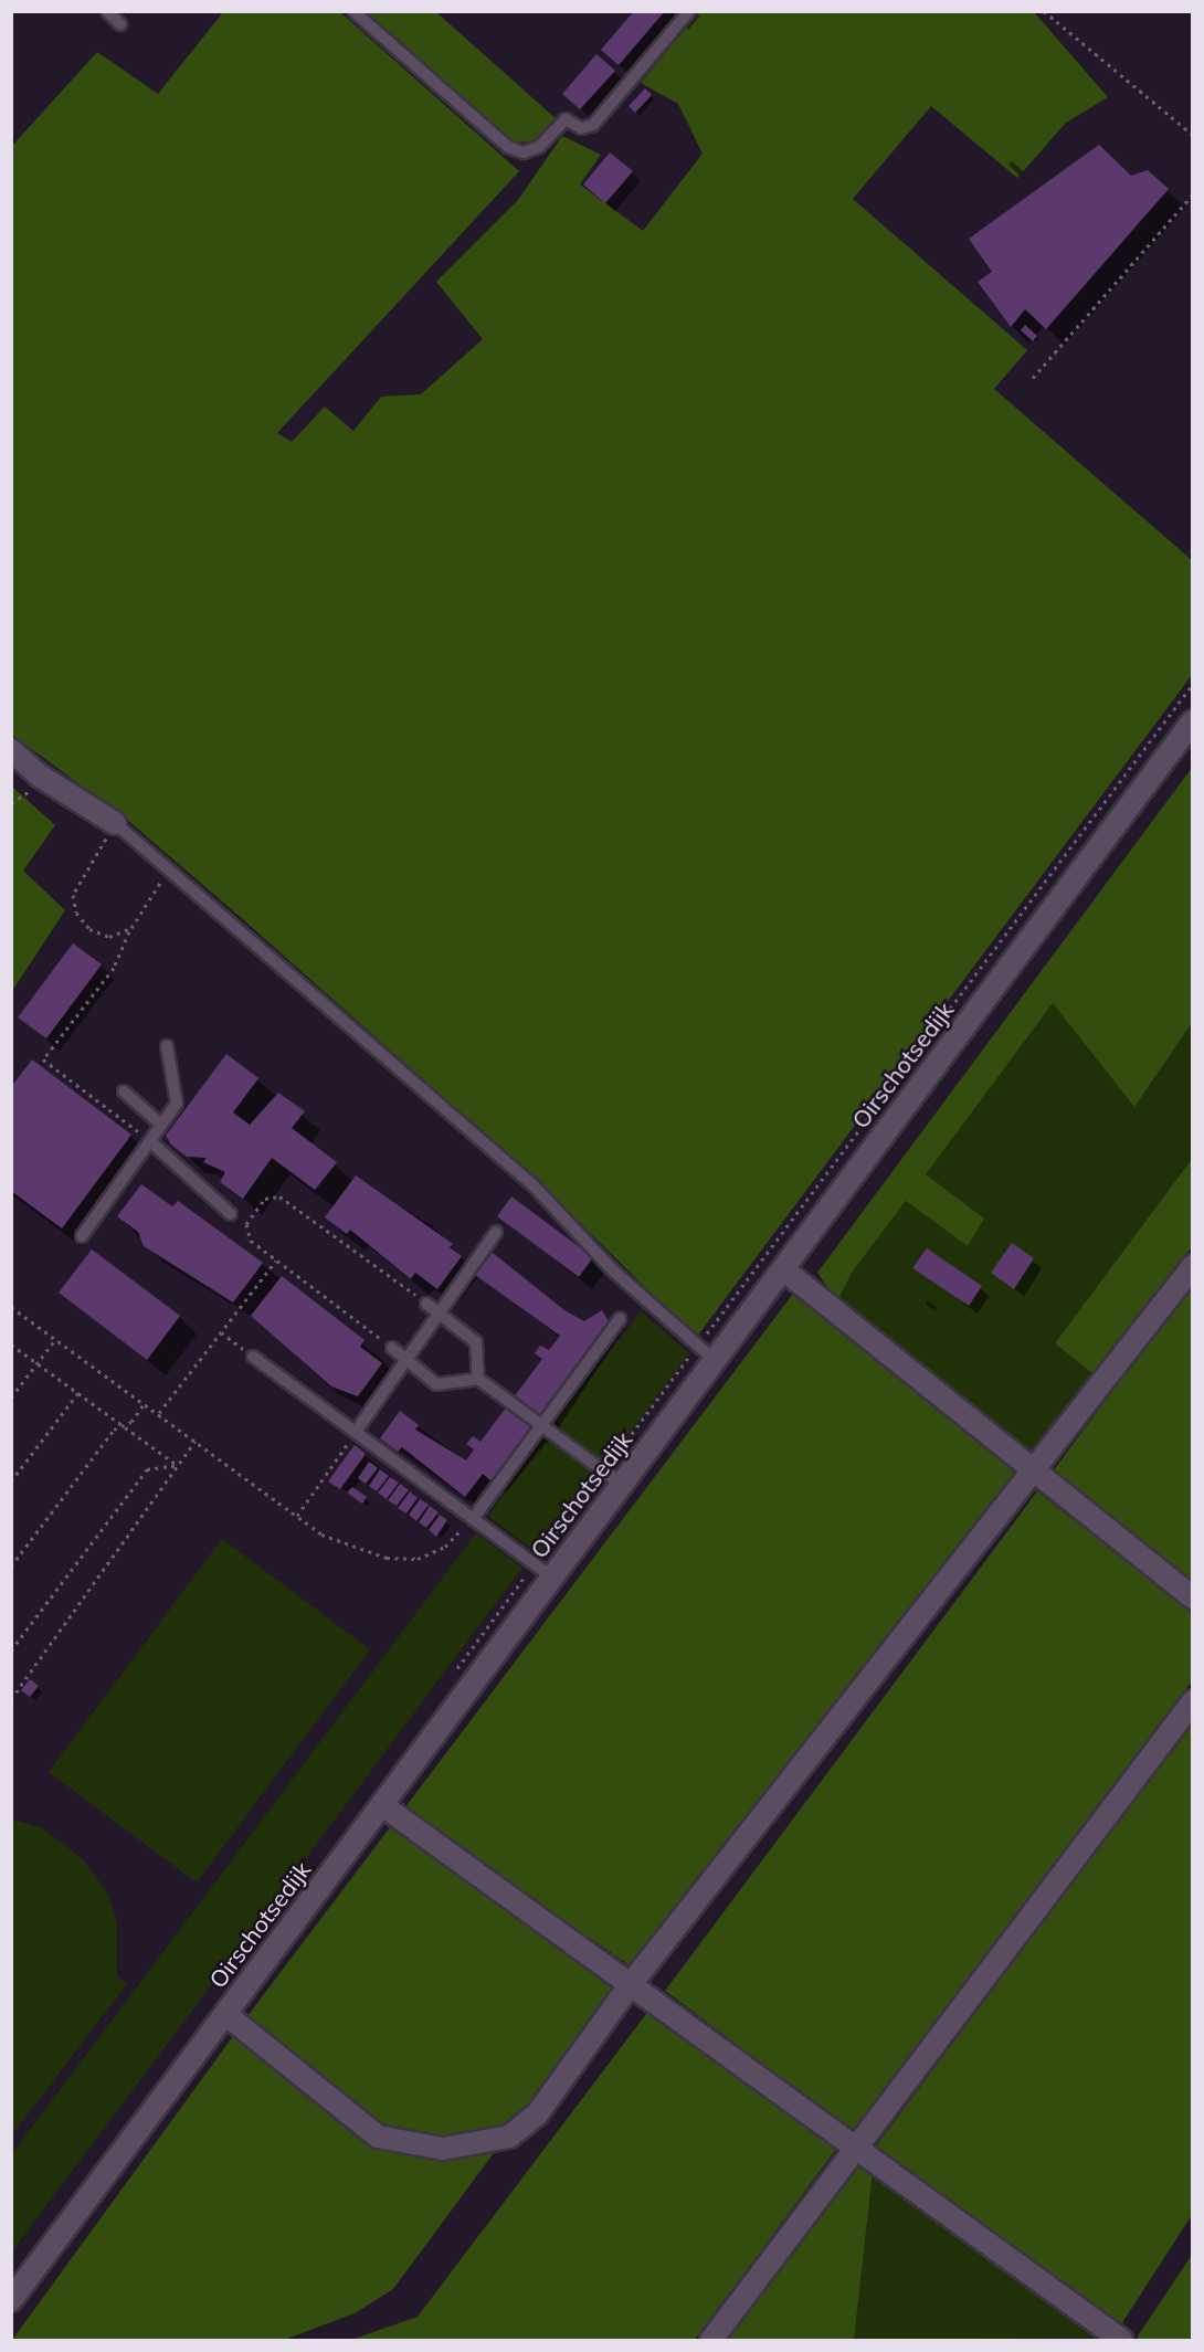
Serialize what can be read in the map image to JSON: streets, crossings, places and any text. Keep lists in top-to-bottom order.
{
  "streets": {
    "street": ["Oirschotsedijk"]
  }
}
